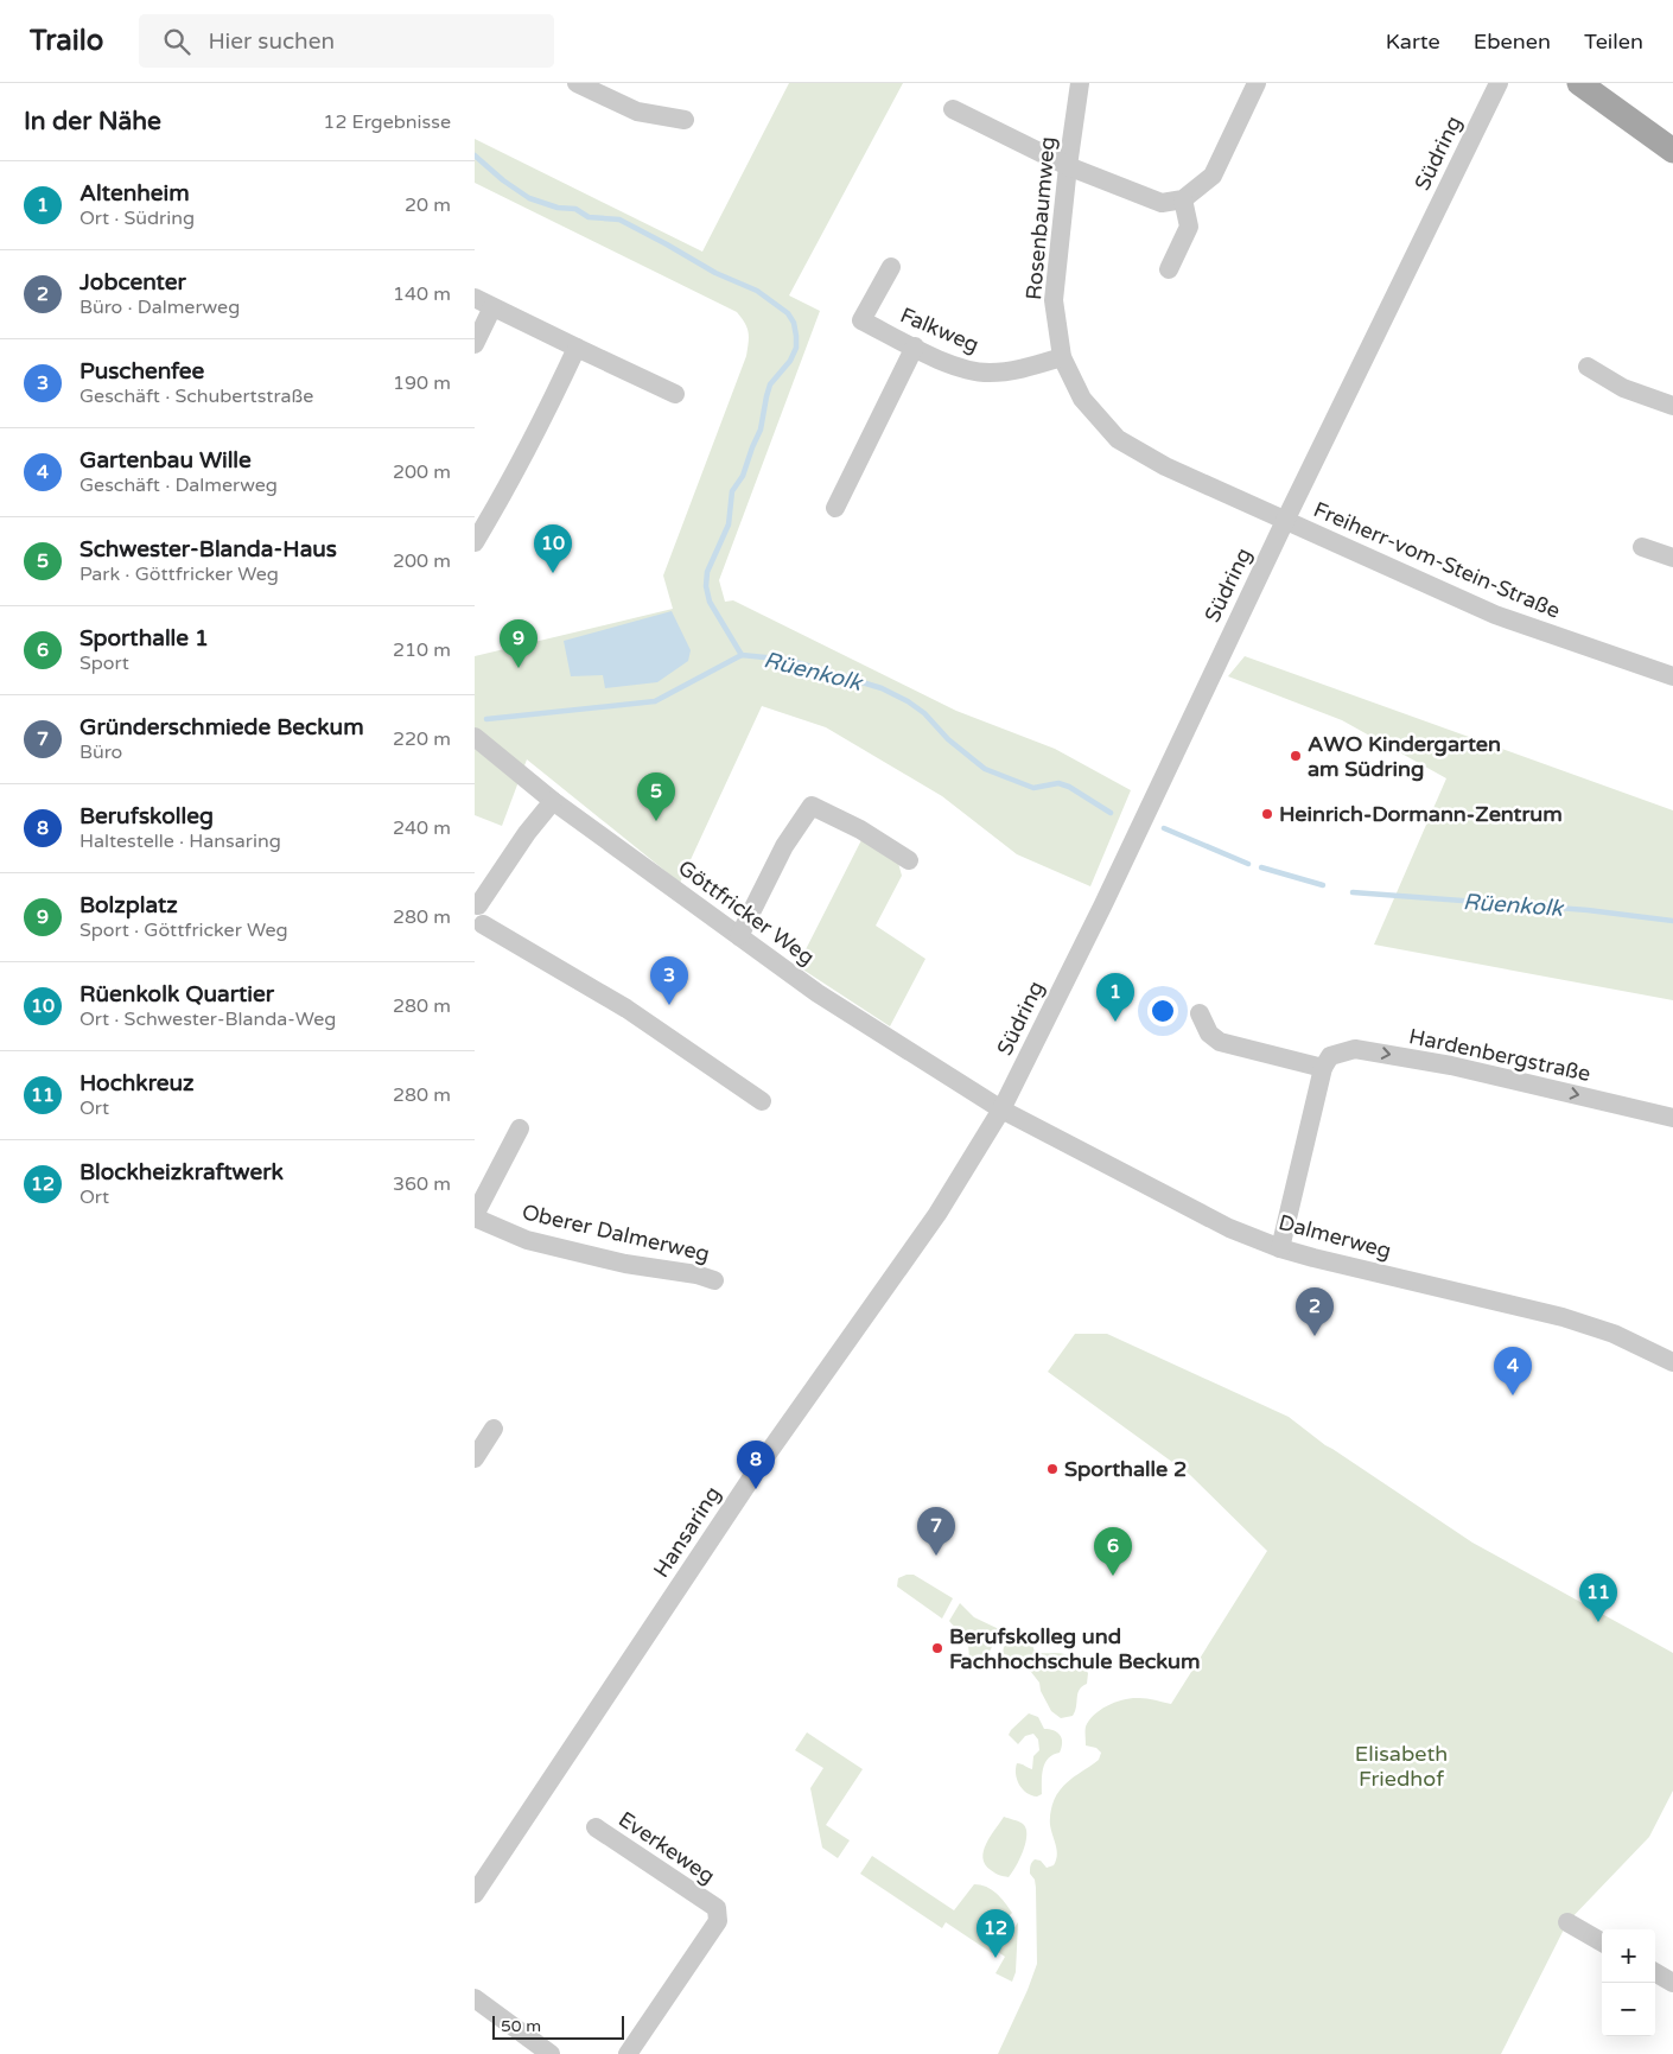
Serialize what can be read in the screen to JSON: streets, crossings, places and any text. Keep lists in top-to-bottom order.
{
  "streets": {
    "street": [
      "Südring",
      "Rosenbaumweg",
      "Falkweg",
      "Freiherr-vom-Stein-Straße",
      "Göttfricker Weg",
      "Hardenbergstraße",
      "Oberer Dalmerweg",
      "Dalmerweg",
      "Hansaring",
      "Everkeweg"
    ]
  },
  "crossings": [
    ["Südring", "Rosenbaumweg"],
    ["Südring", "Freiherr-vom-Stein-Straße"],
    ["Südring", "Göttfricker Weg"],
    ["Südring", "Dalmerweg"],
    ["Südring", "Hansaring"],
    ["Rosenbaumweg", "Falkweg"],
    ["Rosenbaumweg", "Freiherr-vom-Stein-Straße"],
    ["Göttfricker Weg", "Dalmerweg"],
    ["Göttfricker Weg", "Hansaring"],
    ["Dalmerweg", "Hansaring"]
  ],
  "one_way": ["Hardenbergstraße"],
  "water": ["Rüenkolk"],
  "parks": ["Elisabeth Friedhof"],
  "places": [
    "AWO Kindergarten am Südring",
    "Heinrich-Dormann-Zentrum",
    "Sporthalle 2",
    "Berufskolleg und Fachhochschule Beckum"
  ],
  "scale_bar": "50 m",
  "page": {
    "header": "Trailo",
    "search": "Hier suchen",
    "nav": ["Karte", "Ebenen", "Teilen"],
    "heading": ["In der Nähe", "12 Ergebnisse"],
    "list": [
      {
        "mark": "1",
        "name": "Altenheim",
        "note": "Ort · Südring",
        "value": "20 m"
      },
      {
        "mark": "2",
        "name": "Jobcenter",
        "note": "Büro · Dalmerweg",
        "value": "140 m"
      },
      {
        "mark": "3",
        "name": "Puschenfee",
        "note": "Geschäft · Schubertstraße",
        "value": "190 m"
      },
      {
        "mark": "4",
        "name": "Gartenbau Wille",
        "note": "Geschäft · Dalmerweg",
        "value": "200 m"
      },
      {
        "mark": "5",
        "name": "Schwester-Blanda-Haus",
        "note": "Park · Göttfricker Weg",
        "value": "200 m"
      },
      {
        "mark": "6",
        "name": "Sporthalle 1",
        "note": "Sport",
        "value": "210 m"
      },
      {
        "mark": "7",
        "name": "Gründerschmiede Beckum",
        "note": "Büro",
        "value": "220 m"
      },
      {
        "mark": "8",
        "name": "Berufskolleg",
        "note": "Haltestelle · Hansaring",
        "value": "240 m"
      },
      {
        "mark": "9",
        "name": "Bolzplatz",
        "note": "Sport · Göttfricker Weg",
        "value": "280 m"
      },
      {
        "mark": "10",
        "name": "Rüenkolk Quartier",
        "note": "Ort · Schwester-Blanda-Weg",
        "value": "280 m"
      },
      {
        "mark": "11",
        "name": "Hochkreuz",
        "note": "Ort",
        "value": "280 m"
      },
      {
        "mark": "12",
        "name": "Blockheizkraftwerk",
        "note": "Ort",
        "value": "360 m"
      }
    ],
    "pins": [
      "10",
      "9",
      "5",
      "3",
      "1",
      "2",
      "4",
      "8",
      "7",
      "6",
      "11",
      "12"
    ],
    "map_buttons": ["+", "−"],
    "scale": "50 m"
  }
}
